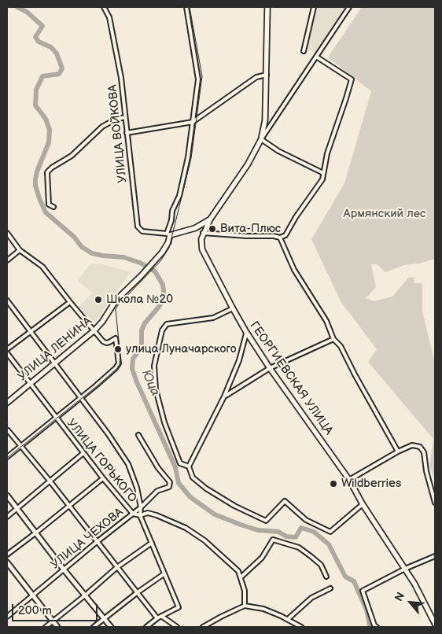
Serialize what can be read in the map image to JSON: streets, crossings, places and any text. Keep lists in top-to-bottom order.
{
  "streets": {
    "main road": ["УЛИЦА ЛЕНИНА", "ГЕОРГИЕВСКАЯ УЛИЦА"],
    "street": ["УЛИЦА ВОЙКОВА", "УЛИЦА ГОРЬКОГО", "УЛИЦА ЧЕХОВА"]
  },
  "crossings": [
    ["УЛИЦА ВОЙКОВА", "УЛИЦА ЛЕНИНА"],
    ["УЛИЦА ЛЕНИНА", "УЛИЦА ГОРЬКОГО"],
    ["УЛИЦА ГОРЬКОГО", "УЛИЦА ЧЕХОВА"]
  ],
  "water": ["Юца"],
  "parks": ["Армянский лес"],
  "places": [
    "Вита-Плюс",
    "Школа №20",
    "улица Луначарского",
    "Wildberries"
  ],
  "scale_bar": "200 m",
  "north": "top left"
}
